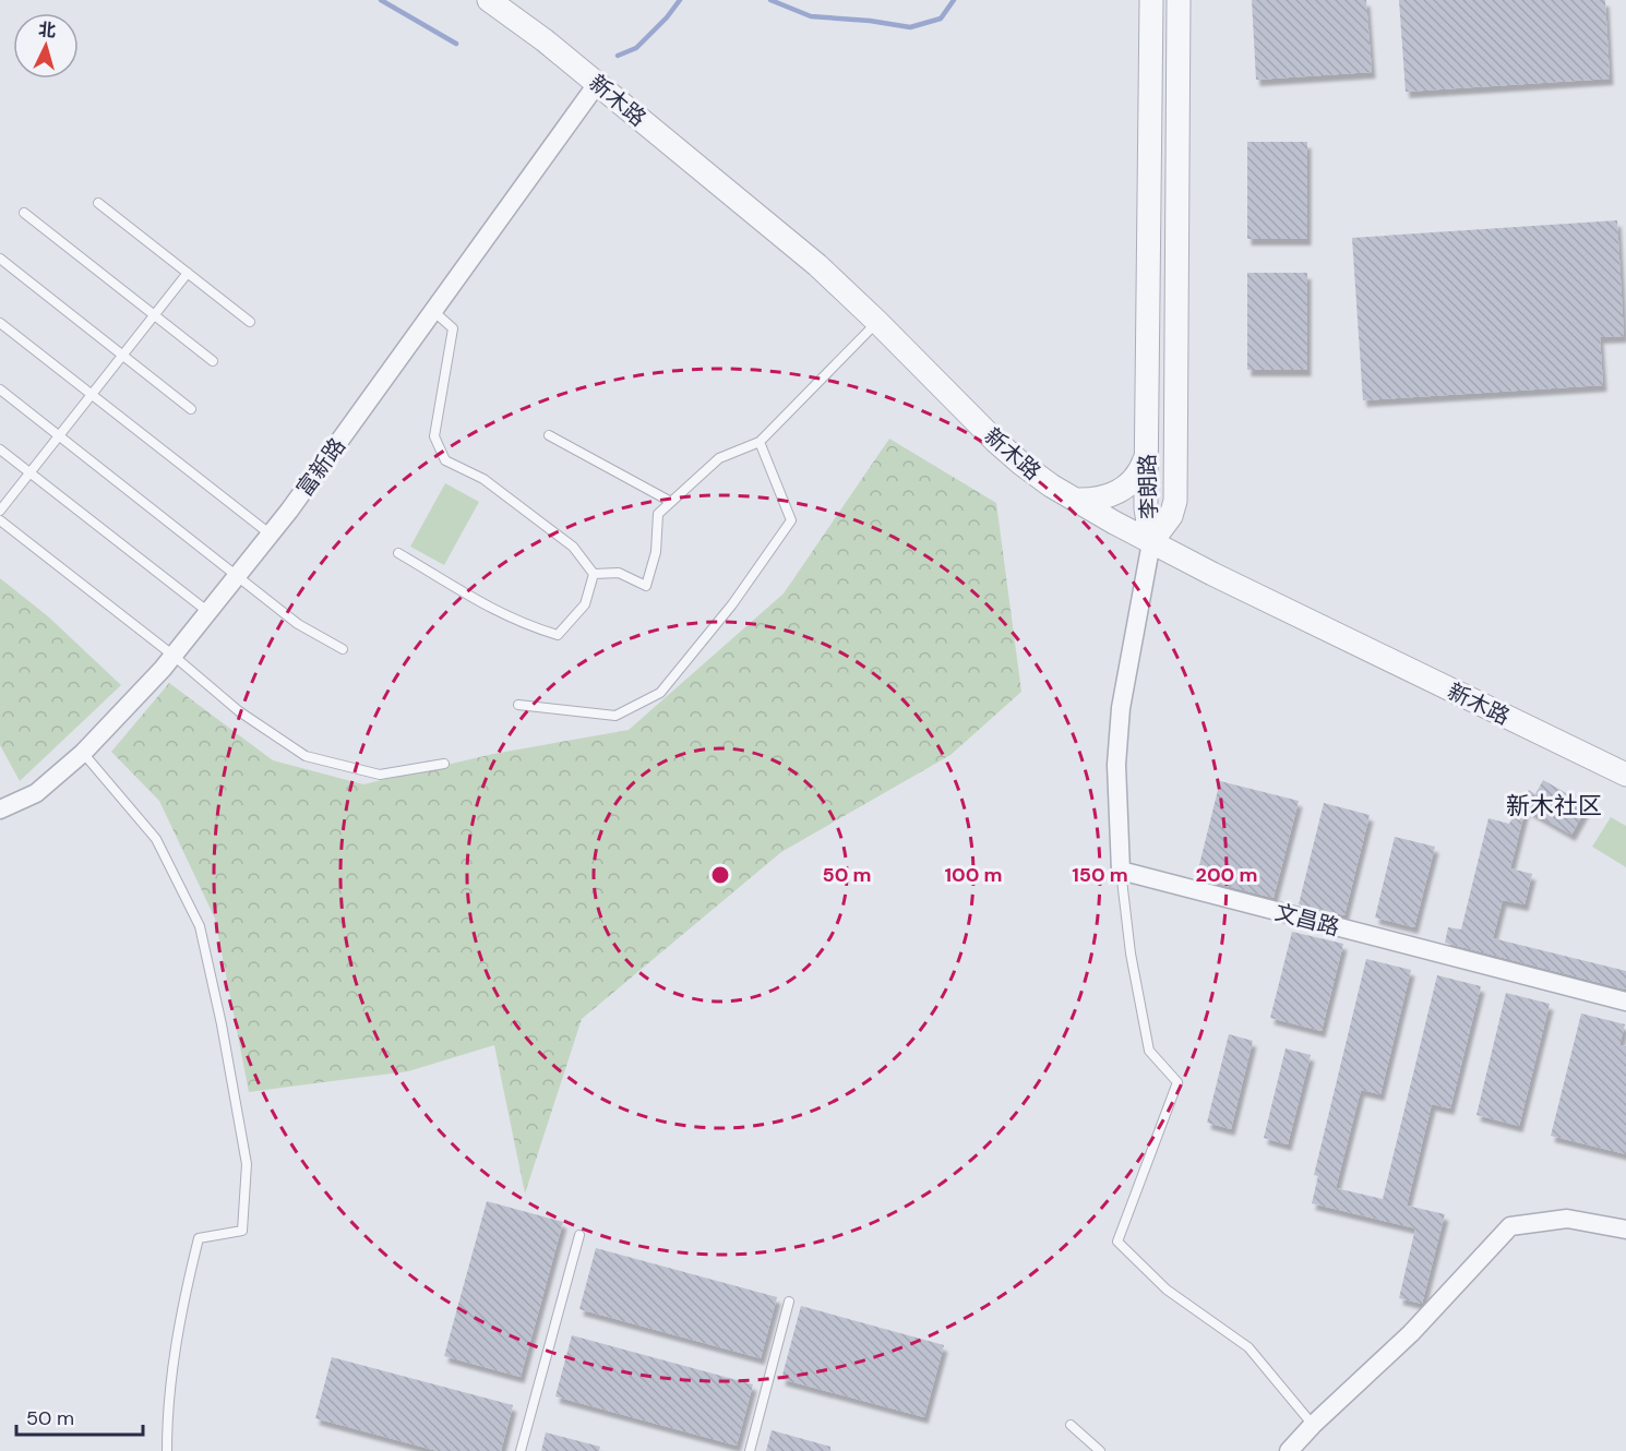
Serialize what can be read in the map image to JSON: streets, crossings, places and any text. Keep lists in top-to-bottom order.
{
  "streets": {
    "street": [
      "新木路",
      "富新路",
      "李朗路",
      "文昌路"
    ]
  },
  "crossings": [
    ["新木路", "富新路"],
    ["新木路", "李朗路"]
  ],
  "districts": ["新木社区"],
  "scale_bar": "50 m",
  "north": "top",
  "rings": [
    "50 m",
    "100 m",
    "150 m",
    "200 m"
  ]
}
